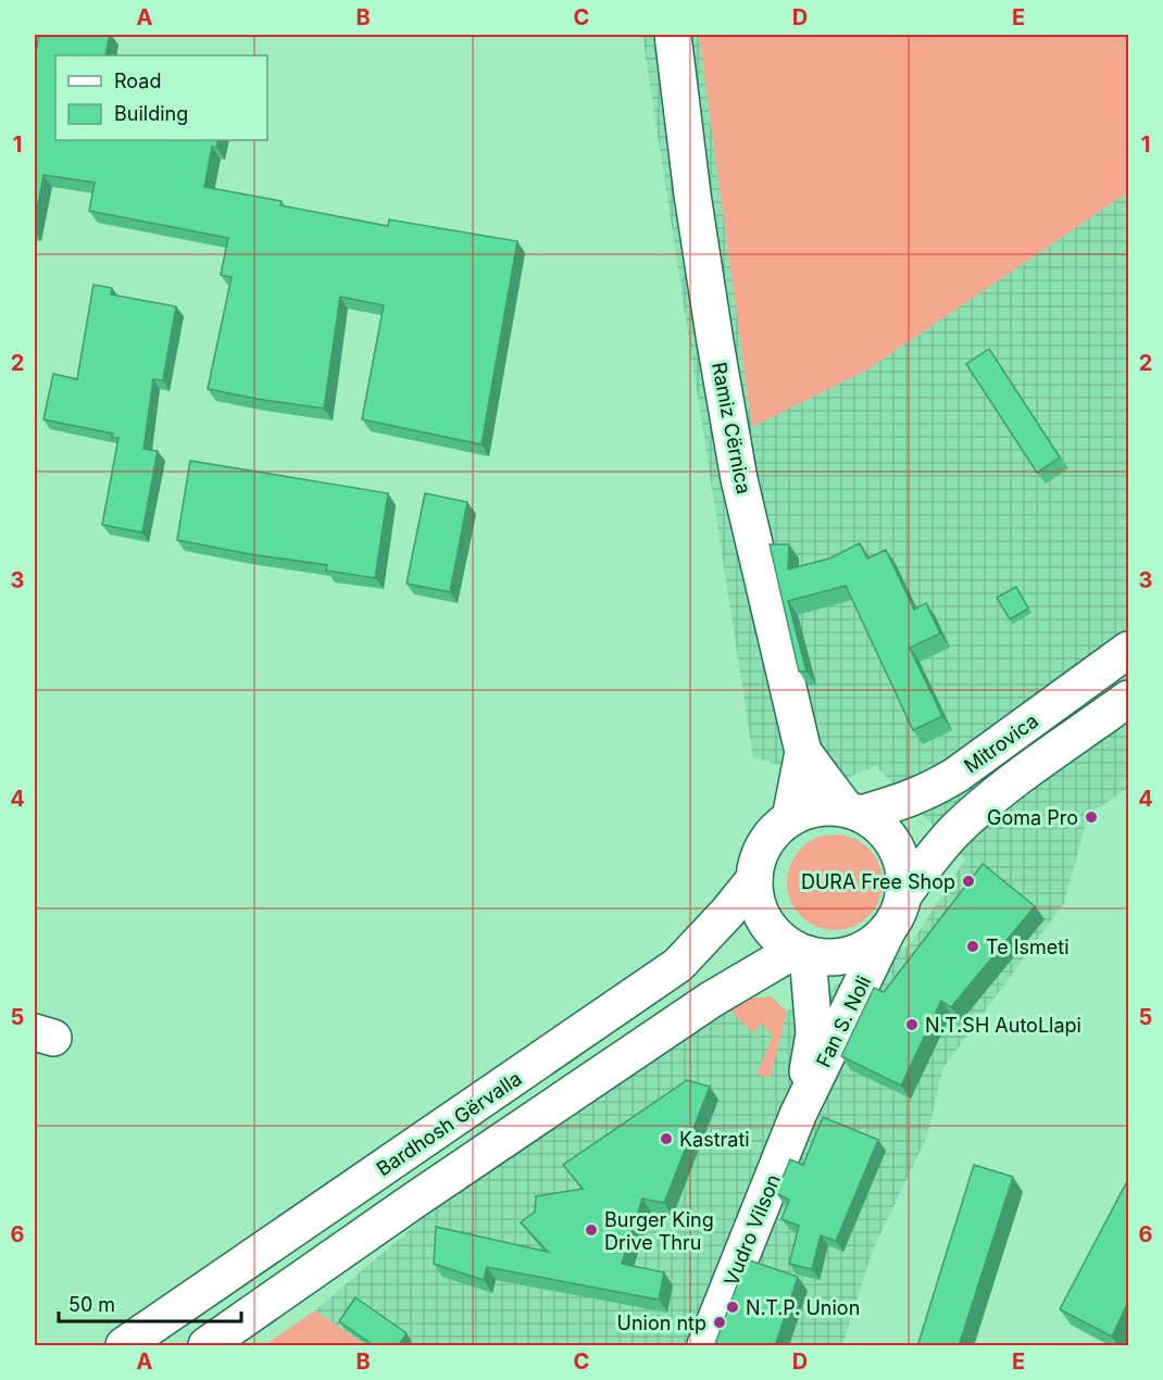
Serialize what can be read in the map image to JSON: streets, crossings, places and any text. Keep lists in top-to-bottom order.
{
  "streets": {
    "main road": [
      "Ramiz Cërnica",
      "Mitrovica",
      "Fan S. Noli",
      "Bardhosh Gërvalla",
      "Vudro Vilson"
    ]
  },
  "crossings": [
    ["Ramiz Cërnica", "Mitrovica"],
    ["Ramiz Cërnica", "Fan S. Noli"],
    ["Ramiz Cërnica", "Bardhosh Gërvalla"],
    ["Mitrovica", "Fan S. Noli"],
    ["Mitrovica", "Bardhosh Gërvalla"],
    ["Fan S. Noli", "Bardhosh Gërvalla"],
    ["Fan S. Noli", "Vudro Vilson"]
  ],
  "places": [
    "Goma Pro",
    "DURA Free Shop",
    "Te Ismeti",
    "N.T.SH AutoLlapi",
    "Kastrati",
    "Burger King Drive Thru",
    "N.T.P. Union",
    "Union ntp"
  ],
  "legend": ["Road", "Building"],
  "scale_bar": "50 m",
  "grid": {
    "columns": [
      "A",
      "B",
      "C",
      "D",
      "E"
    ],
    "rows": [
      "1",
      "2",
      "3",
      "4",
      "5",
      "6"
    ]
  }
}
